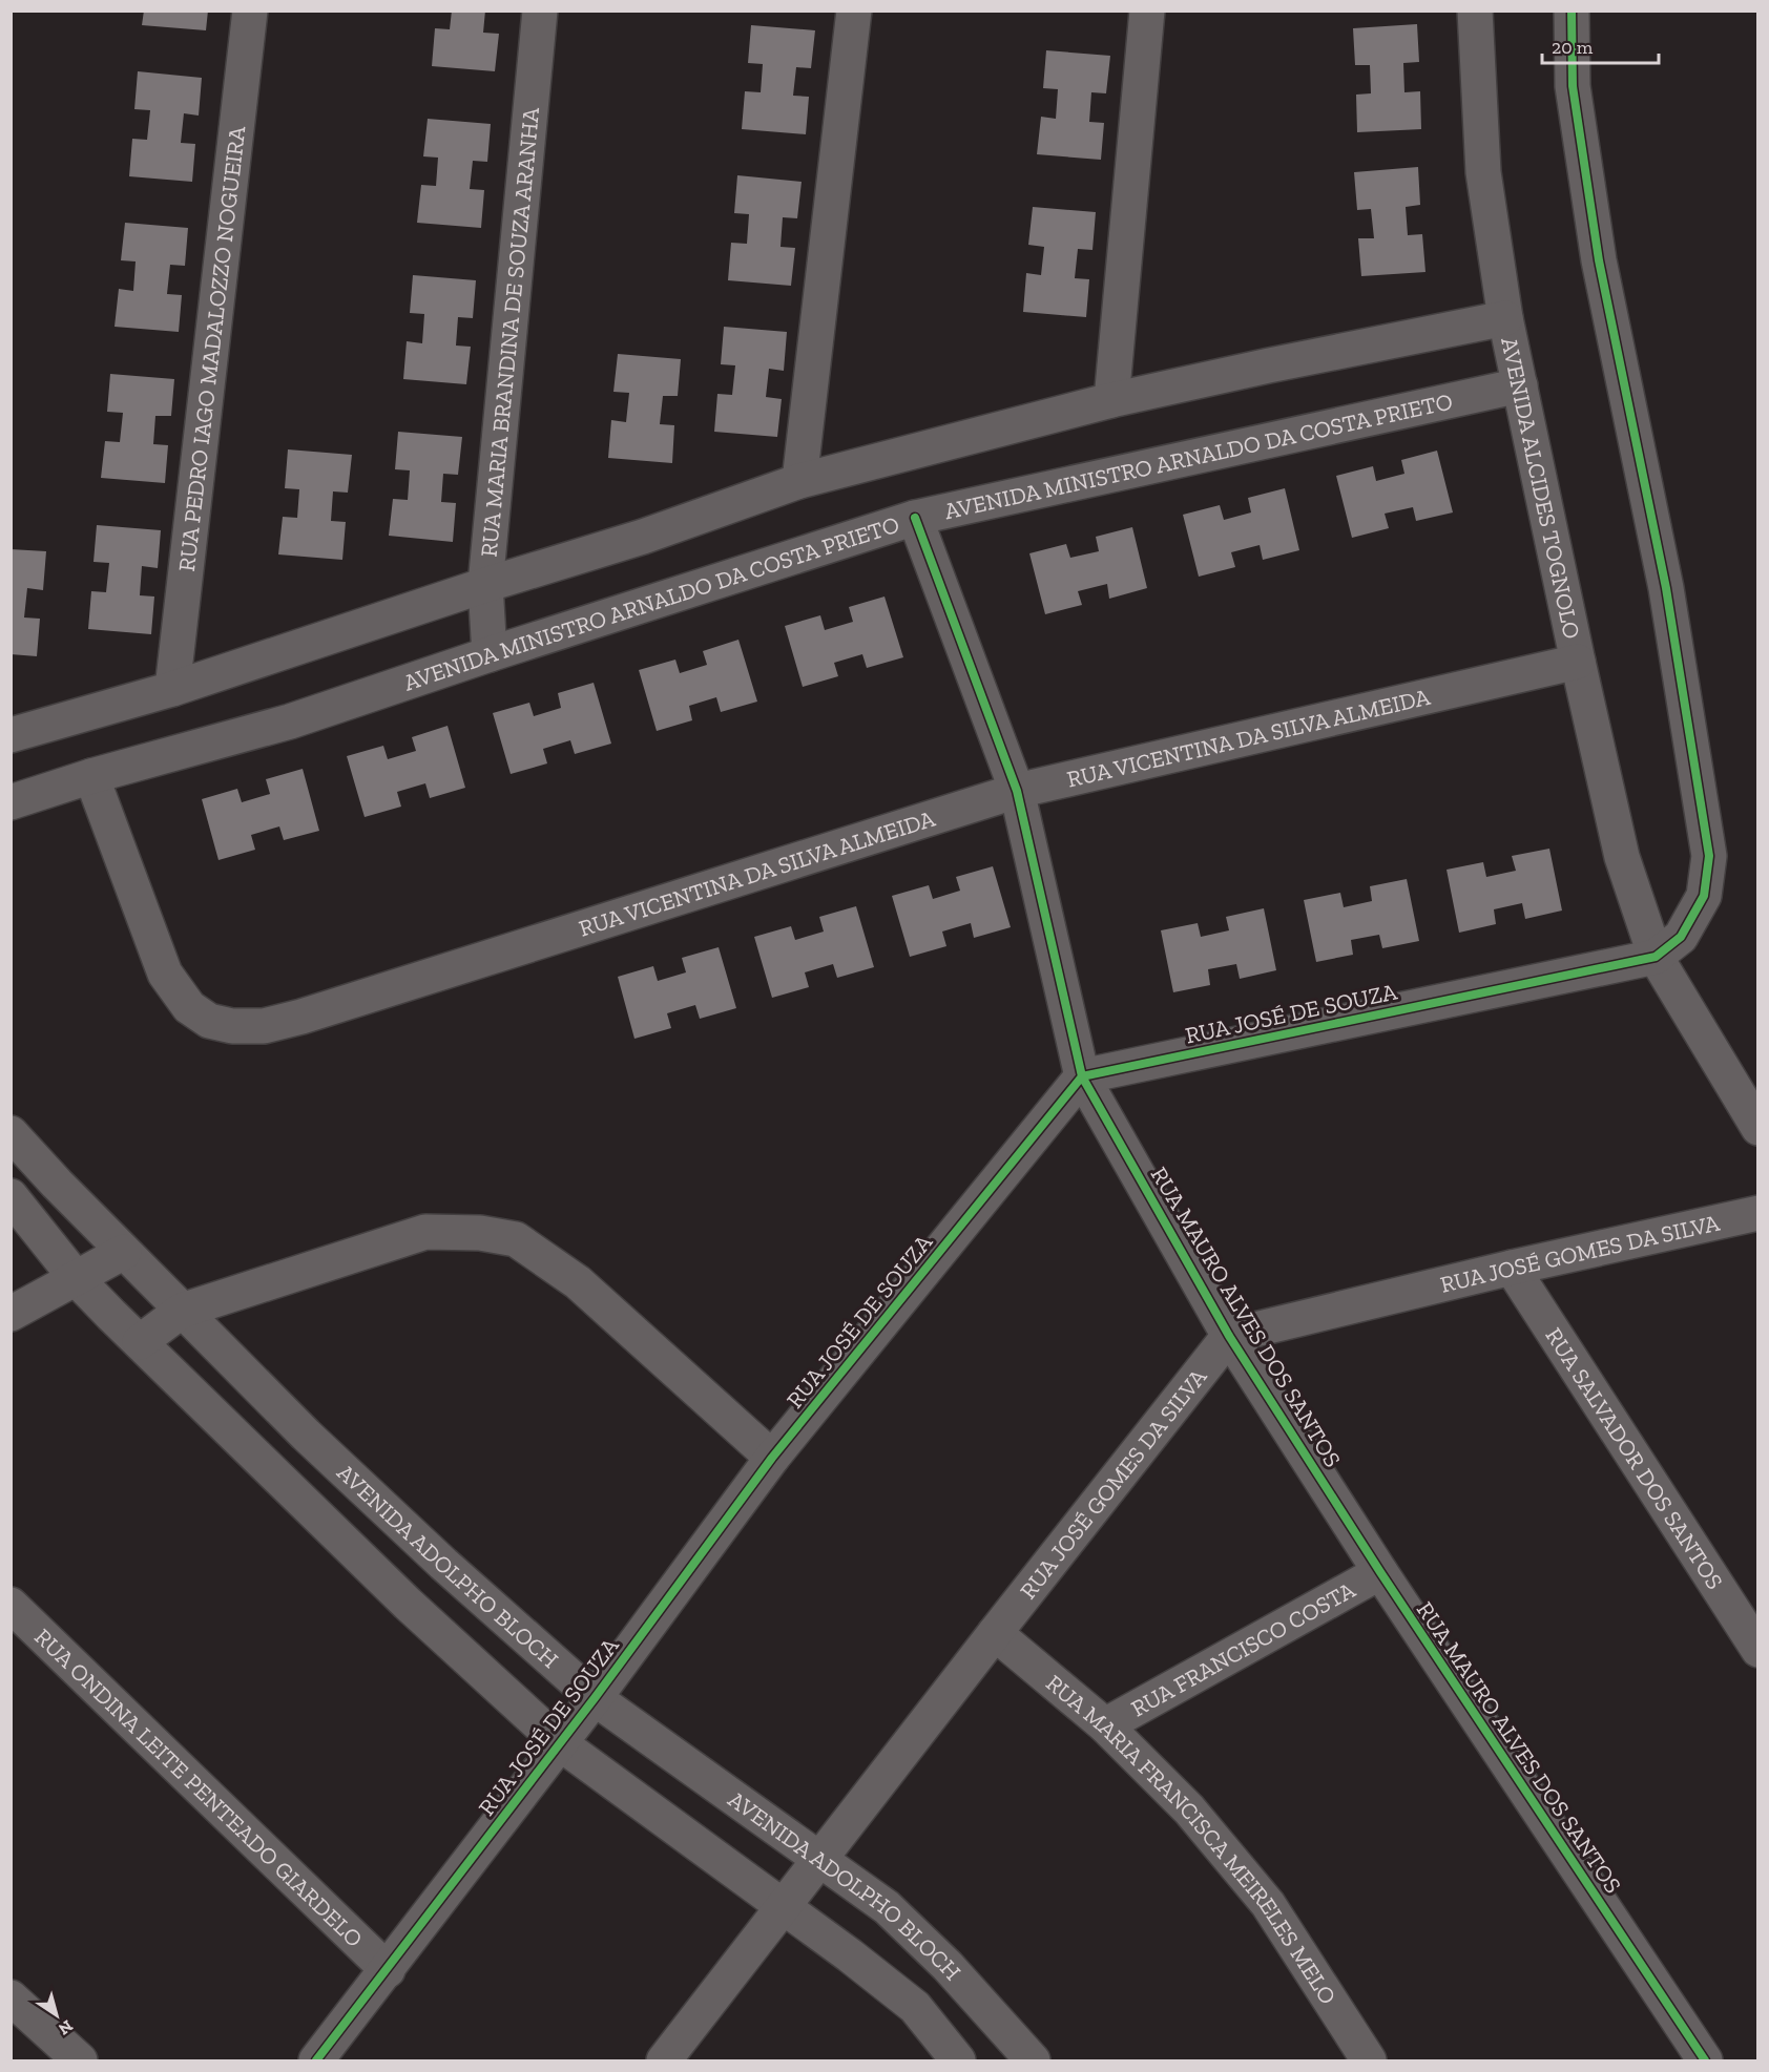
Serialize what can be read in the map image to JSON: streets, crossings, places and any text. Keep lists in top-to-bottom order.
{
  "streets": {
    "street": [
      "RUA MARIA BRANDINA DE SOUZA ARANHA",
      "RUA PEDRO IAGO MADALOZZO NOGUEIRA",
      "AVENIDA MINISTRO ARNALDO DA COSTA PRIETO",
      "AVENIDA ALCIDES TOGNOLO",
      "RUA VICENTINA DA SILVA ALMEIDA",
      "RUA JOSÉ DE SOUZA",
      "RUA JOSÉ GOMES DA SILVA",
      "RUA MAURO ALVES DOS SANTOS",
      "RUA SALVADOR DOS SANTOS",
      "AVENIDA ADOLPHO BLOCH",
      "RUA FRANCISCO COSTA",
      "RUA ONDINA LEITE PENTEADO GIARDELO",
      "RUA MARIA FRANCISCA MEIRELES MELO"
    ]
  },
  "crossings": [
    ["RUA MARIA BRANDINA DE SOUZA ARANHA", "AVENIDA MINISTRO ARNALDO DA COSTA PRIETO"],
    ["AVENIDA MINISTRO ARNALDO DA COSTA PRIETO", "AVENIDA ALCIDES TOGNOLO"],
    ["AVENIDA MINISTRO ARNALDO DA COSTA PRIETO", "RUA VICENTINA DA SILVA ALMEIDA"],
    ["AVENIDA MINISTRO ARNALDO DA COSTA PRIETO", "RUA MAURO ALVES DOS SANTOS"],
    ["AVENIDA ALCIDES TOGNOLO", "RUA VICENTINA DA SILVA ALMEIDA"],
    ["AVENIDA ALCIDES TOGNOLO", "RUA JOSÉ DE SOUZA"],
    ["RUA VICENTINA DA SILVA ALMEIDA", "RUA MAURO ALVES DOS SANTOS"],
    ["RUA JOSÉ DE SOUZA", "RUA MAURO ALVES DOS SANTOS"],
    ["RUA JOSÉ DE SOUZA", "AVENIDA ADOLPHO BLOCH"],
    ["RUA JOSÉ DE SOUZA", "RUA ONDINA LEITE PENTEADO GIARDELO"],
    ["RUA JOSÉ GOMES DA SILVA", "RUA MAURO ALVES DOS SANTOS"],
    ["RUA JOSÉ GOMES DA SILVA", "RUA SALVADOR DOS SANTOS"],
    ["RUA JOSÉ GOMES DA SILVA", "AVENIDA ADOLPHO BLOCH"],
    ["RUA JOSÉ GOMES DA SILVA", "RUA MARIA FRANCISCA MEIRELES MELO"],
    ["RUA MAURO ALVES DOS SANTOS", "RUA FRANCISCO COSTA"],
    ["RUA FRANCISCO COSTA", "RUA MARIA FRANCISCA MEIRELES MELO"]
  ],
  "scale_bar": "20 m",
  "north": "bottom right"
}
